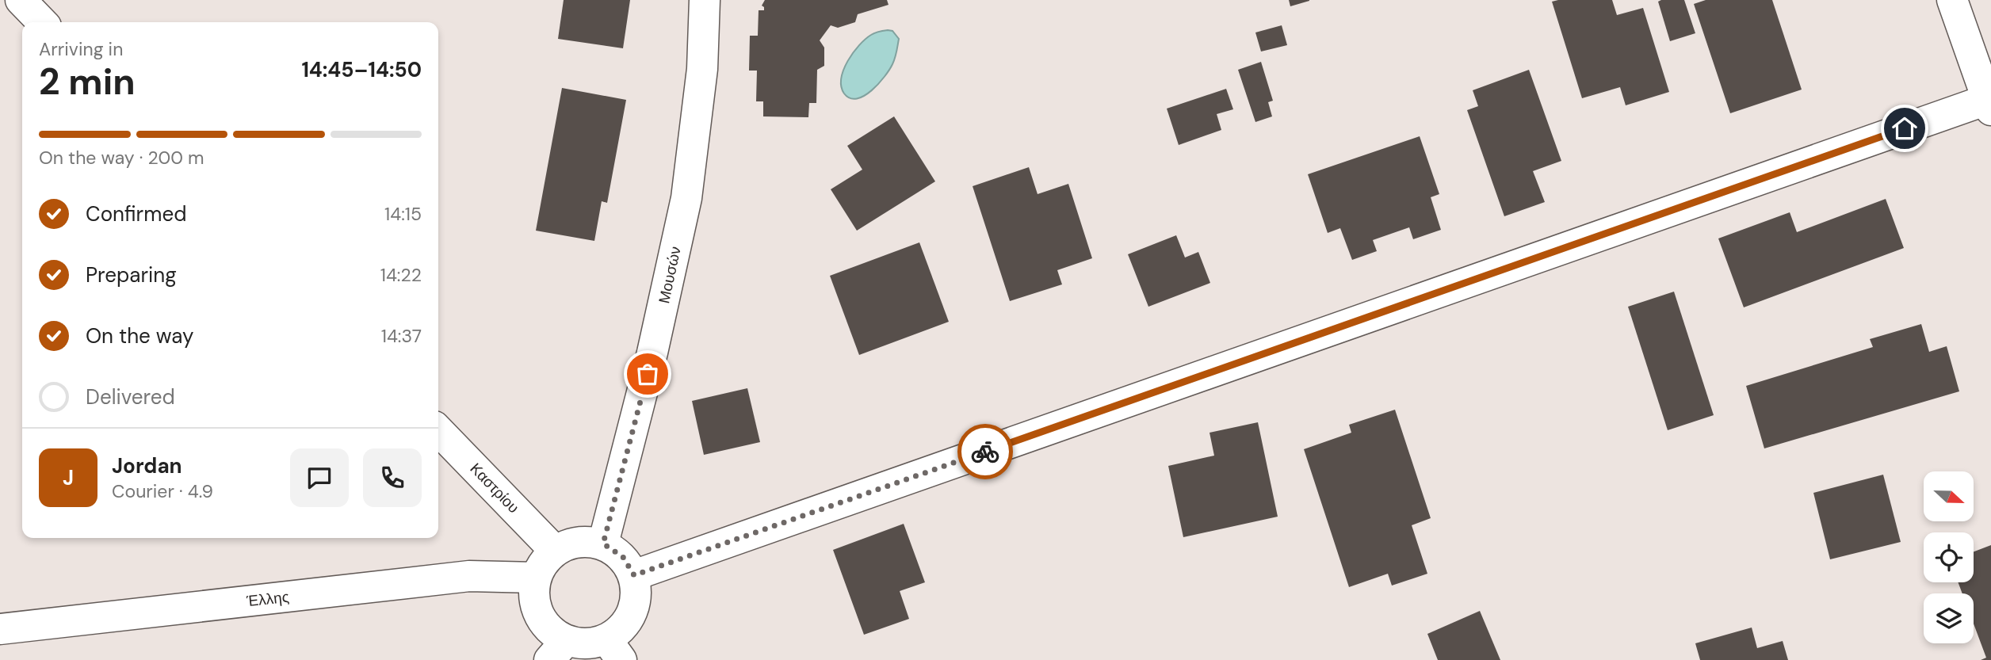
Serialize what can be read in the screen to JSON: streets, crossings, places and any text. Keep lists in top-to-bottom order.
{
  "streets": {
    "street": ["Μουσών", "Καστρίου", "Έλλης"]
  },
  "crossings": [
    ["Μουσών", "Καστρίου"],
    ["Μουσών", "Έλλης"],
    ["Καστρίου", "Έλλης"]
  ],
  "north": "right",
  "page": {
    "heading": ["2 min", "Arriving in", "14:45–14:50"],
    "panel": ["Jordan", "Courier · 4.9"],
    "bar": "On the way · 200 m",
    "list": [
      ["Confirmed", "14:15"],
      ["Preparing", "14:22"],
      ["On the way", "14:37"],
      "Delivered"
    ],
    "round": "J"
  }
}
